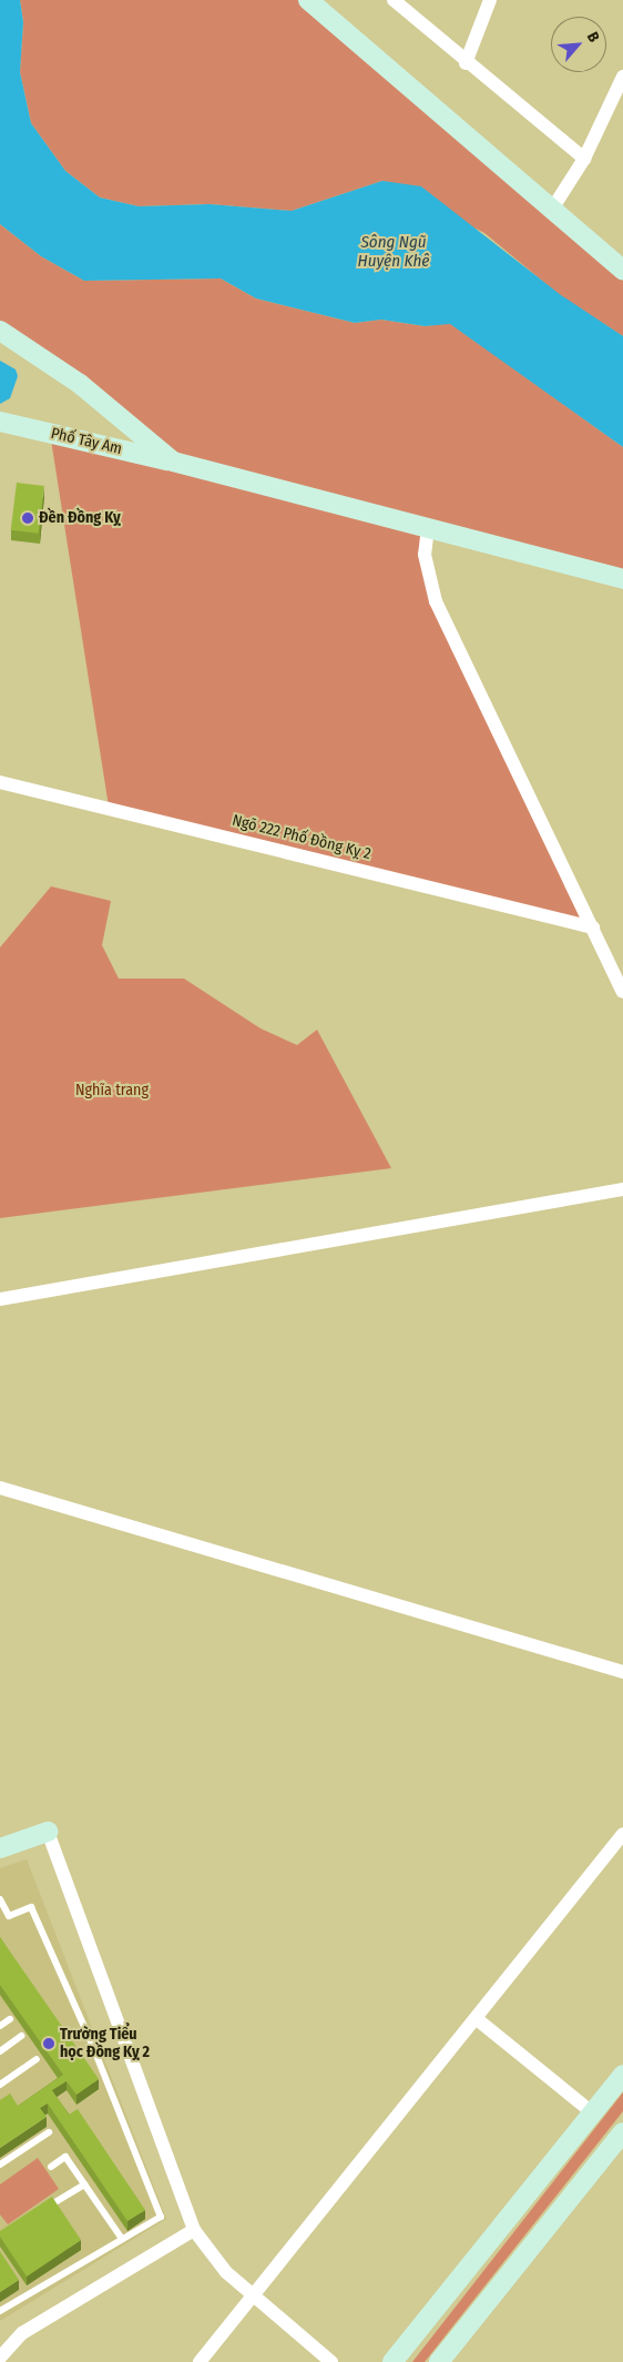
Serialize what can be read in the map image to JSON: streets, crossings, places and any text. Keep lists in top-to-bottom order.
{
  "streets": {
    "main road": ["Phố Tây Am"],
    "street": ["Ngõ 222 Phố Đồng Kỵ 2"]
  },
  "water": ["Sông Ngũ Huyện Khê"],
  "parks": ["Nghĩa trang"],
  "places": ["Đền Đồng Kỵ", "Trường Tiểu học Đồng Kỵ 2"],
  "north": "top right"
}
